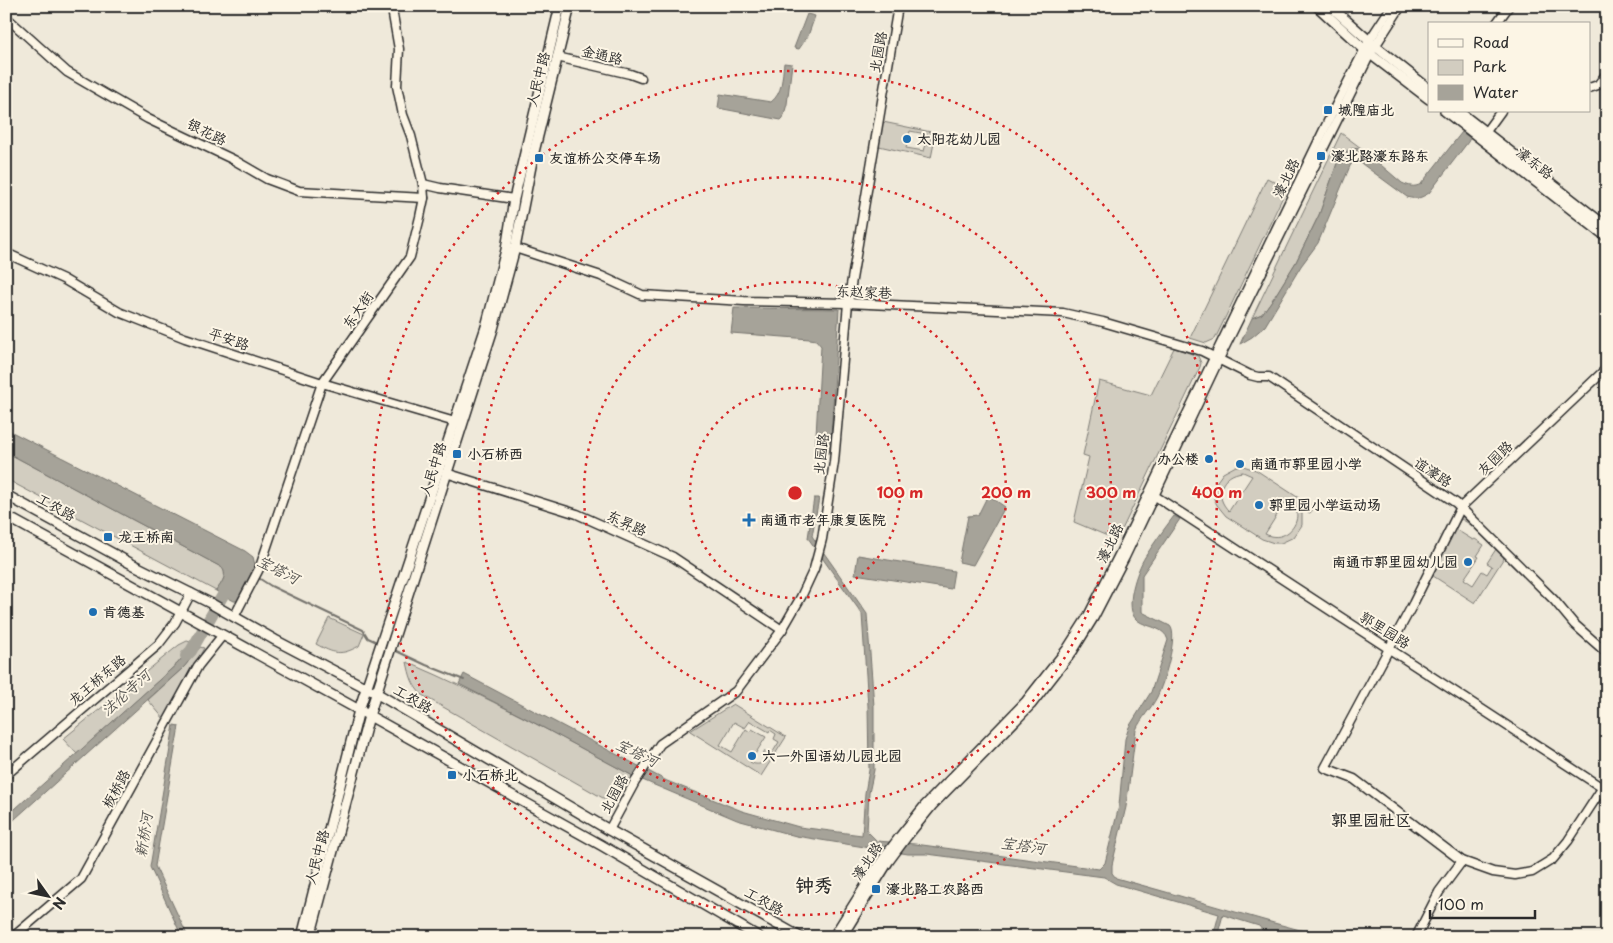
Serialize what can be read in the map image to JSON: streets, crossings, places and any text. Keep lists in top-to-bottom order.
{
  "streets": {
    "main road": ["人民中路", "濠东路", "工农路"],
    "street": [
      "北园路",
      "金通路",
      "银花路",
      "濠北路",
      "东赵家巷",
      "东大街",
      "平安路",
      "友园路",
      "谊濠路",
      "东昇路",
      "郭里园路",
      "龙王桥东路",
      "板桥路"
    ]
  },
  "crossings": [
    ["北园路", "东赵家巷"],
    ["北园路", "工农路"],
    ["北园路", "东昇路"],
    ["金通路", "人民中路"],
    ["人民中路", "东赵家巷"],
    ["人民中路", "平安路"],
    ["人民中路", "工农路"],
    ["人民中路", "东昇路"],
    ["银花路", "东大街"],
    ["濠北路", "东赵家巷"],
    ["濠北路", "谊濠路"],
    ["濠北路", "郭里园路"],
    ["东赵家巷", "谊濠路"],
    ["东大街", "平安路"],
    ["东大街", "工农路"],
    ["友园路", "谊濠路"],
    ["友园路", "郭里园路"],
    ["工农路", "龙王桥东路"]
  ],
  "districts": ["郭里园社区", "钟秀"],
  "water": ["宝塔河", "法伦寺河", "新桥河"],
  "places": {
    "transit": [
      "城隍庙北",
      "濠北路濠东路东",
      "友谊桥公交停车场",
      "小石桥西",
      "龙王桥南",
      "小石桥北",
      "濠北路工农路西"
    ],
    "other": [
      "太阳花幼儿园",
      "办公楼",
      "南通市郭里园小学",
      "郭里园小学运动场",
      "南通市郭里园幼儿园",
      "肯德基",
      "六一外国语幼儿园北园"
    ],
    "health": ["南通市老年康复医院"]
  },
  "legend": ["Road", "Park", "Water"],
  "scale_bar": "100 m",
  "north": "bottom right",
  "rings": [
    "100 m",
    "200 m",
    "300 m",
    "400 m"
  ]
}
